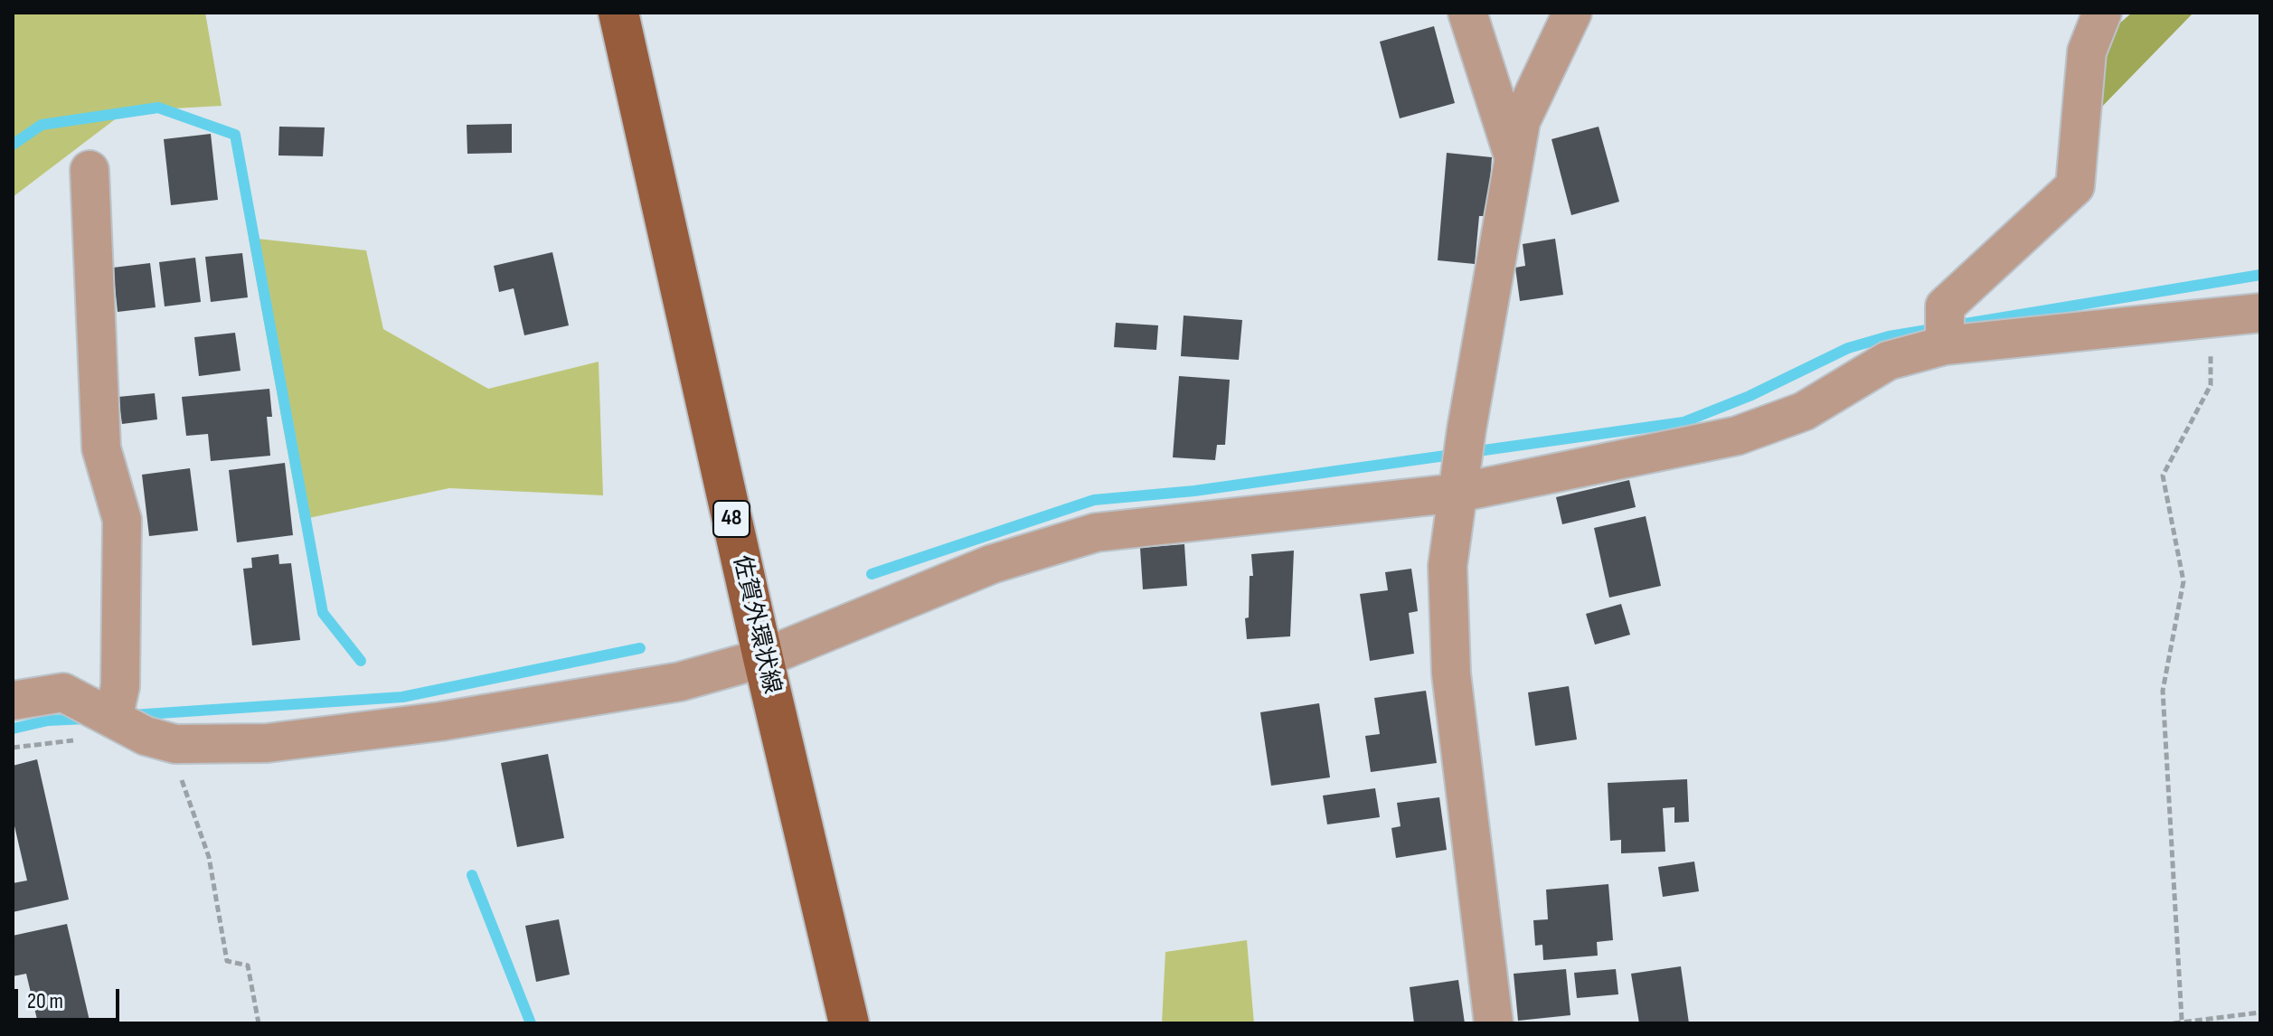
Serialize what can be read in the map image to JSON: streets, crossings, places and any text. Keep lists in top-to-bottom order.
{
  "streets": {
    "main road": ["48", "佐賀外環状線"]
  },
  "scale_bar": "20 m"
}
